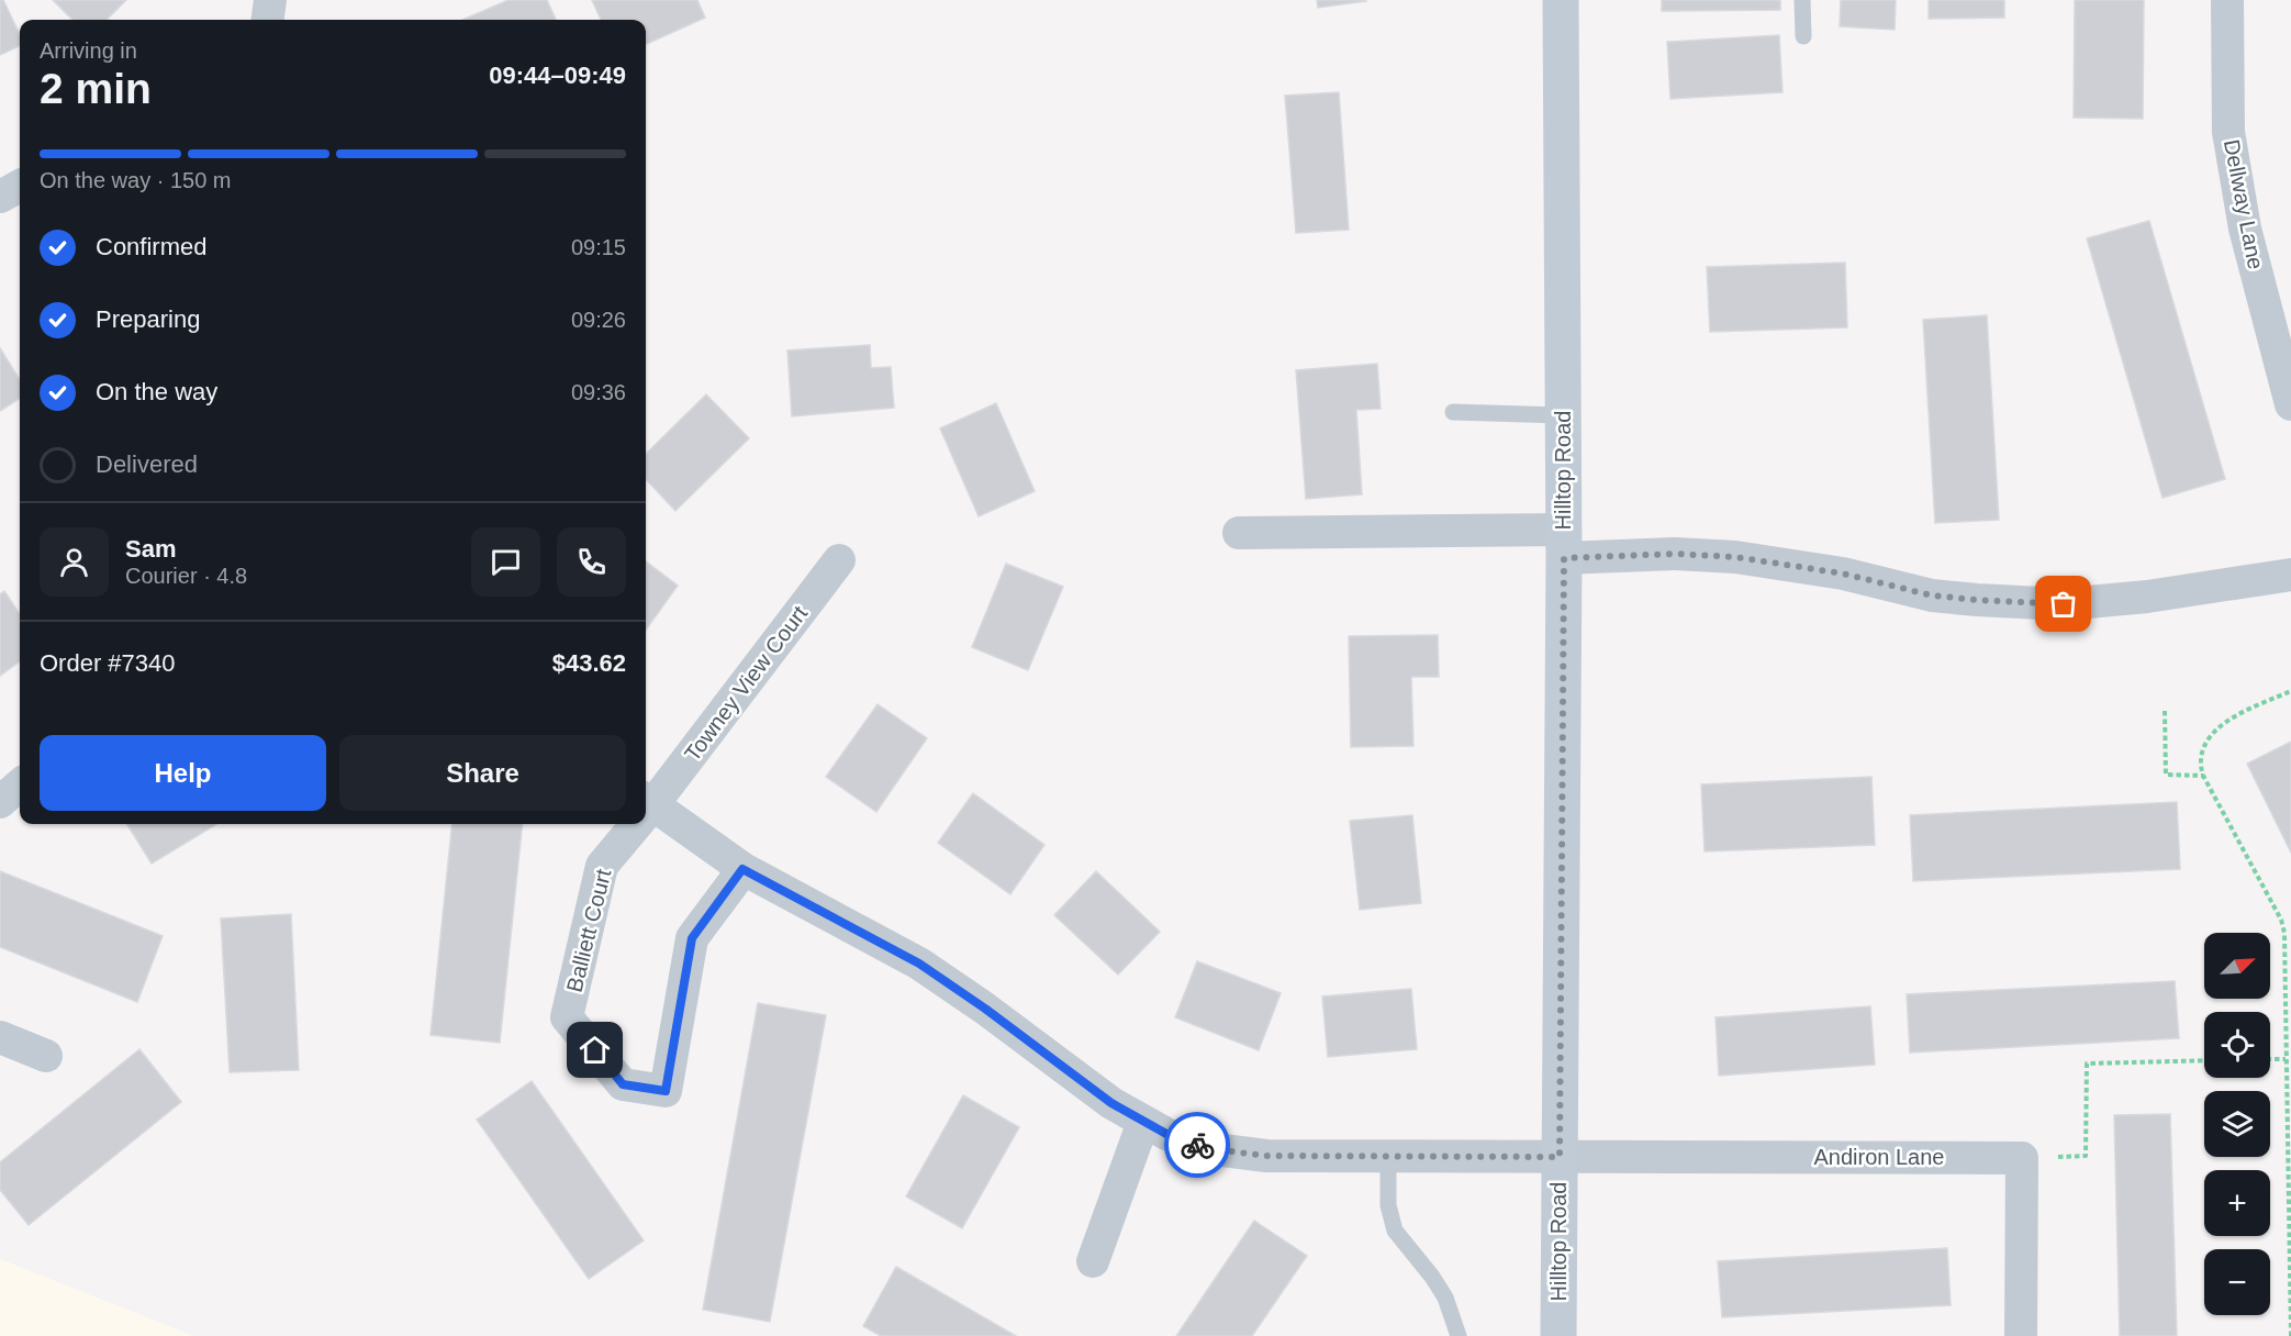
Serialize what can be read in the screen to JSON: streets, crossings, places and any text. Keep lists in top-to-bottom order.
{
  "streets": {
    "street": [
      "Dellway Lane",
      "Hilltop Road",
      "Towney View Court",
      "Balliett Court",
      "Andiron Lane"
    ]
  },
  "crossings": [
    ["Hilltop Road", "Andiron Lane"],
    ["Towney View Court", "Andiron Lane"],
    ["Balliett Court", "Andiron Lane"]
  ],
  "north": "top right",
  "page": {
    "heading": ["2 min", "Arriving in", "09:44–09:49"],
    "panel": [
      "Sam",
      "Courier · 4.8",
      "Order #7340",
      "$43.62"
    ],
    "bar": "On the way · 150 m",
    "list": [
      ["Confirmed", "09:15"],
      ["Preparing", "09:26"],
      ["On the way", "09:36"],
      "Delivered"
    ],
    "buttons": ["Help", "Share"],
    "map_buttons": ["+", "−"]
  }
}
